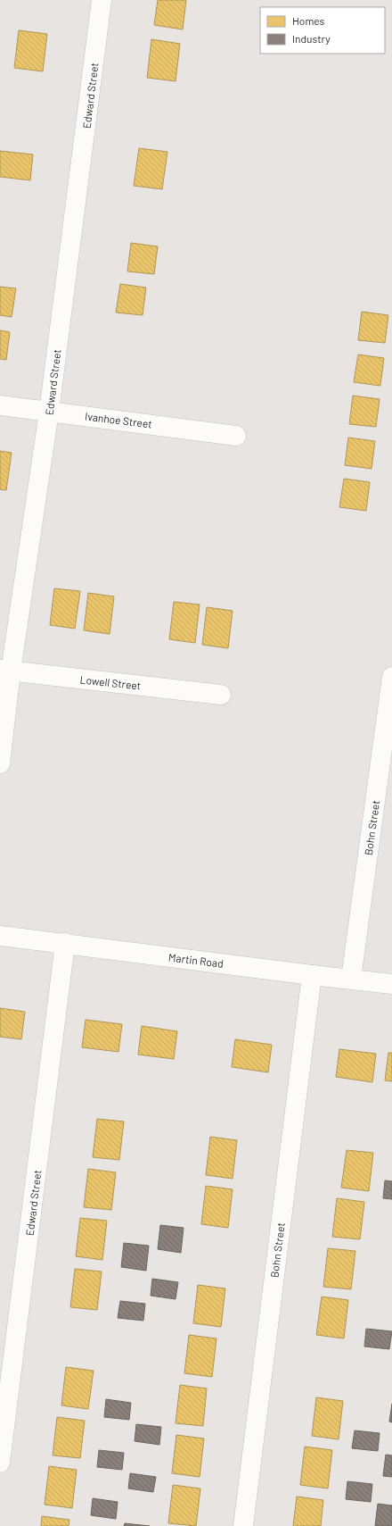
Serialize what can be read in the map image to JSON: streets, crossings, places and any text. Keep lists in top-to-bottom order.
{
  "streets": {
    "street": [
      "Edward Street",
      "Ivanhoe Street",
      "Lowell Street",
      "Bohn Street",
      "Martin Road"
    ]
  },
  "crossings": [
    ["Edward Street", "Ivanhoe Street"],
    ["Edward Street", "Lowell Street"],
    ["Edward Street", "Martin Road"],
    ["Bohn Street", "Martin Road"]
  ],
  "legend": ["Homes", "Industry"]
}
